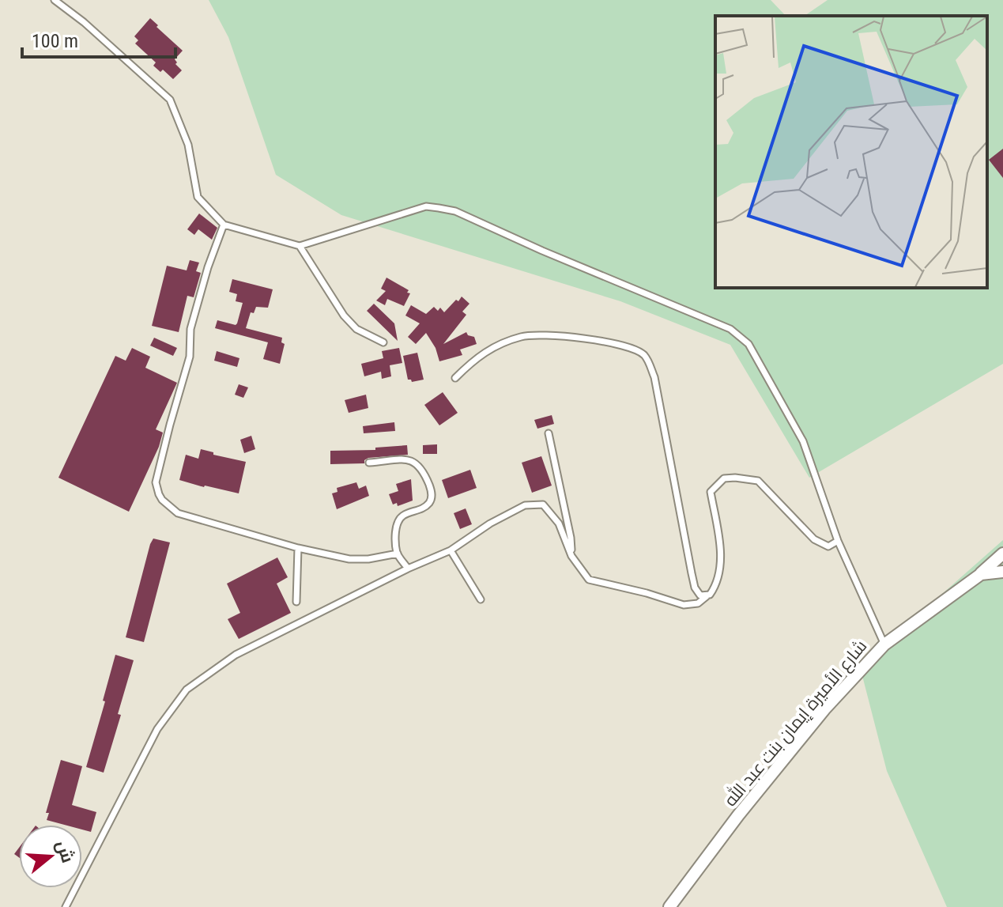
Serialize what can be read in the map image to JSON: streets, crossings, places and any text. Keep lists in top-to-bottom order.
{
  "streets": {
    "street": ["شارع الأميرة إيمان بنت عبد الله"]
  },
  "scale_bar": "100 m",
  "north": "right"
}
